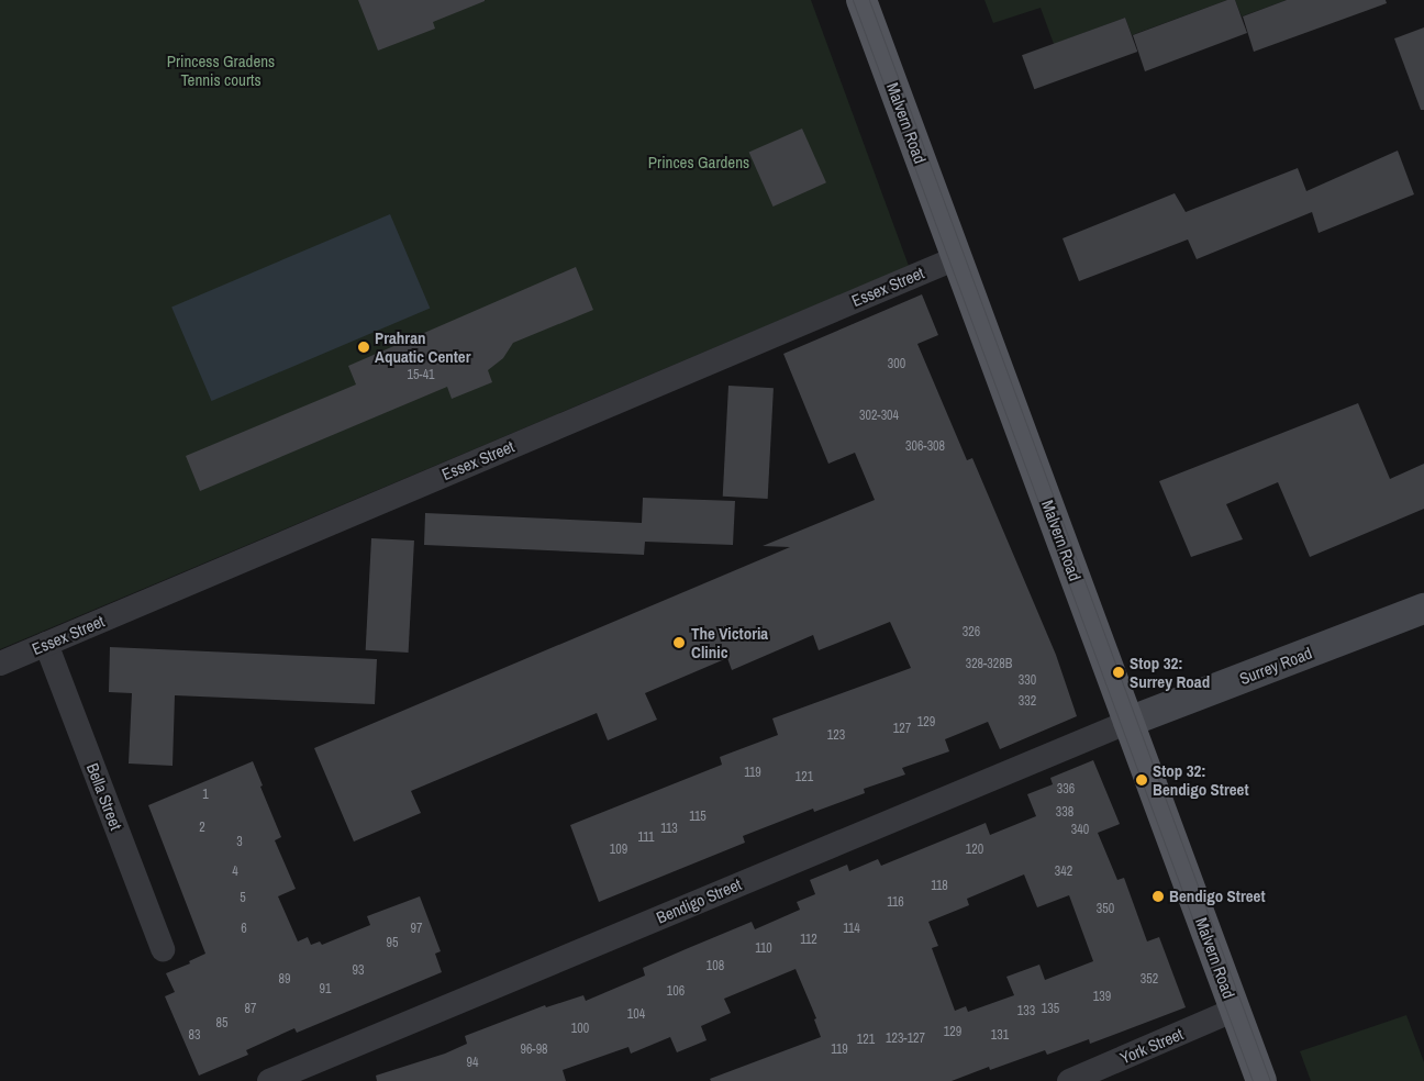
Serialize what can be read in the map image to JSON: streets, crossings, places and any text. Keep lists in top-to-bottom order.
{
  "streets": {
    "main road": ["Malvern Road"],
    "street": [
      "Essex Street",
      "Surrey Road",
      "Bella Street",
      "Bendigo Street",
      "York Street"
    ]
  },
  "crossings": [
    ["Malvern Road", "Essex Street"],
    ["Malvern Road", "Surrey Road"],
    ["Malvern Road", "Bendigo Street"],
    ["Malvern Road", "York Street"],
    ["Essex Street", "Bella Street"],
    ["Surrey Road", "Bendigo Street"]
  ],
  "parks": ["Princess Gradens Tennis courts", "Princes Gardens"],
  "places": [
    "Prahran Aquatic Center",
    "The Victoria Clinic",
    "Stop 32: Surrey Road",
    "Stop 32: Bendigo Street",
    "Bendigo Street"
  ],
  "house_numbers": [
    "300",
    "15-41",
    "302-304",
    "306-308",
    "326",
    "328-328B",
    "330",
    "332",
    "129",
    "127",
    "123",
    "119",
    "121",
    "336",
    "1",
    "338",
    "115",
    "2",
    "113",
    "340",
    "111",
    "3",
    "109",
    "120",
    "4",
    "342",
    "118",
    "5",
    "116",
    "350",
    "6",
    "97",
    "114",
    "112",
    "95",
    "110",
    "108",
    "93",
    "89",
    "352",
    "91",
    "106",
    "139",
    "87",
    "135",
    "133",
    "104",
    "85",
    "100",
    "129",
    "83",
    "131",
    "123-127",
    "121",
    "96-98",
    "119",
    "94"
  ]
}
